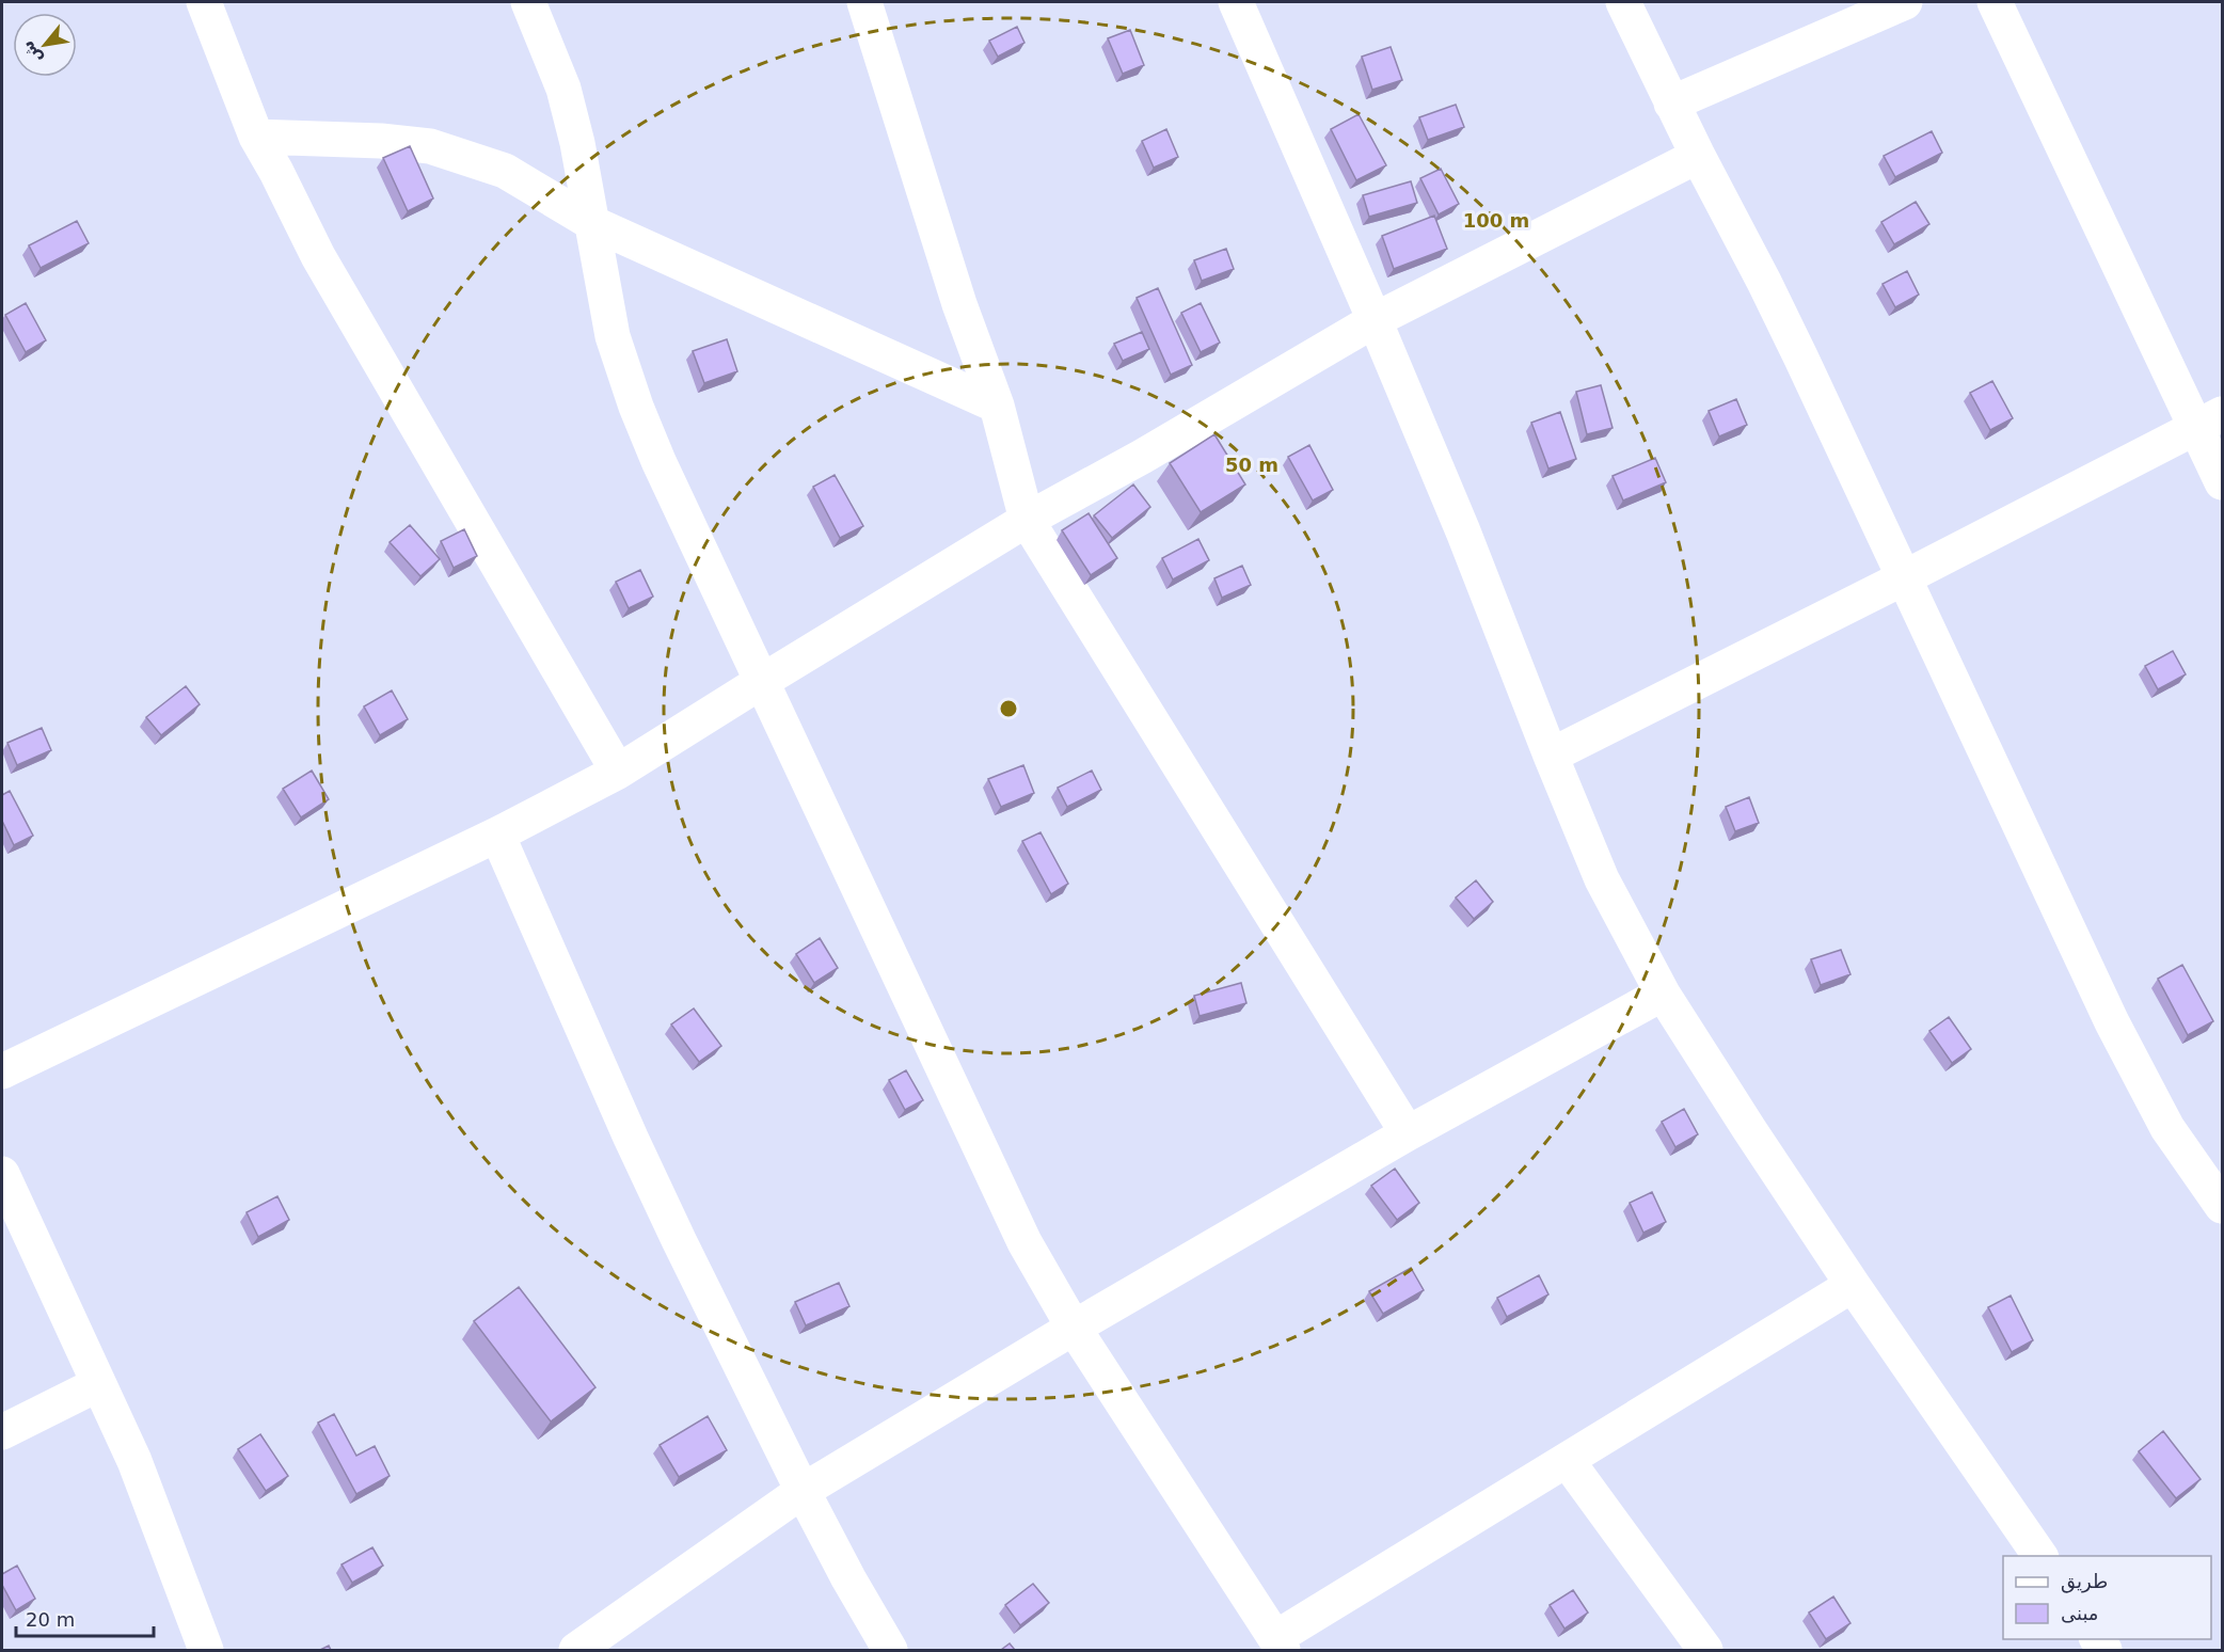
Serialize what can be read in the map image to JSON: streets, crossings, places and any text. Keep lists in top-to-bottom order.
{
  "legend": ["طريق", "مبنى"],
  "scale_bar": "20 m",
  "north": "bottom left",
  "rings": ["100 m", "50 m"]
}
